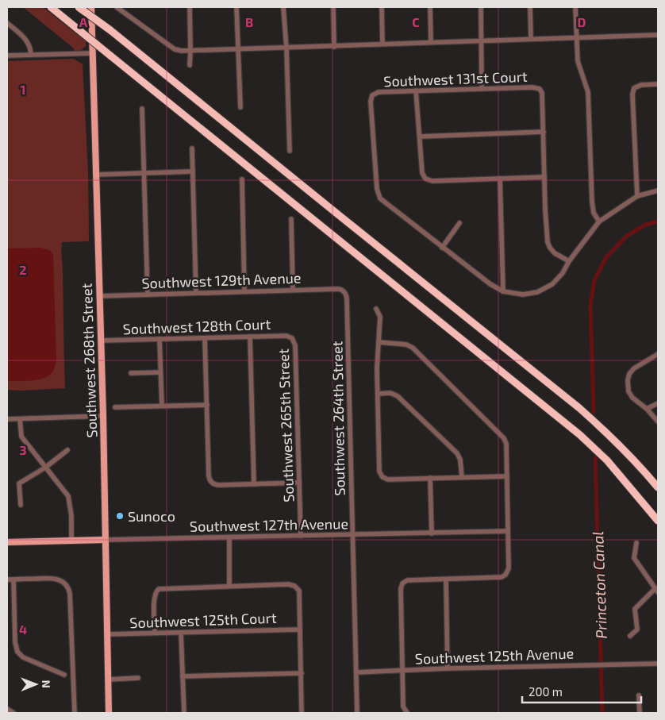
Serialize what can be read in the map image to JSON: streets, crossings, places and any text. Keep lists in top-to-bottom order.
{
  "streets": {
    "main road": ["Southwest 268th Street", "Southwest 127th Avenue"],
    "street": [
      "Southwest 131st Court",
      "Southwest 129th Avenue",
      "Southwest 128th Court",
      "Southwest 264th Street",
      "Southwest 265th Street",
      "Southwest 125th Court",
      "Southwest 125th Avenue"
    ]
  },
  "crossings": [
    ["Southwest 129th Avenue", "Southwest 268th Street"],
    ["Southwest 129th Avenue", "Southwest 264th Street"],
    ["Southwest 128th Court", "Southwest 268th Street"],
    ["Southwest 128th Court", "Southwest 265th Street"],
    ["Southwest 268th Street", "Southwest 127th Avenue"],
    ["Southwest 268th Street", "Southwest 125th Court"],
    ["Southwest 264th Street", "Southwest 127th Avenue"],
    ["Southwest 264th Street", "Southwest 125th Avenue"],
    ["Southwest 265th Street", "Southwest 127th Avenue"]
  ],
  "water": ["Princeton Canal"],
  "places": ["Sunoco"],
  "scale_bar": "200 m",
  "north": "right",
  "grid": {
    "columns": [
      "A",
      "B",
      "C",
      "D"
    ],
    "rows": [
      "1",
      "2",
      "3",
      "4"
    ]
  }
}
